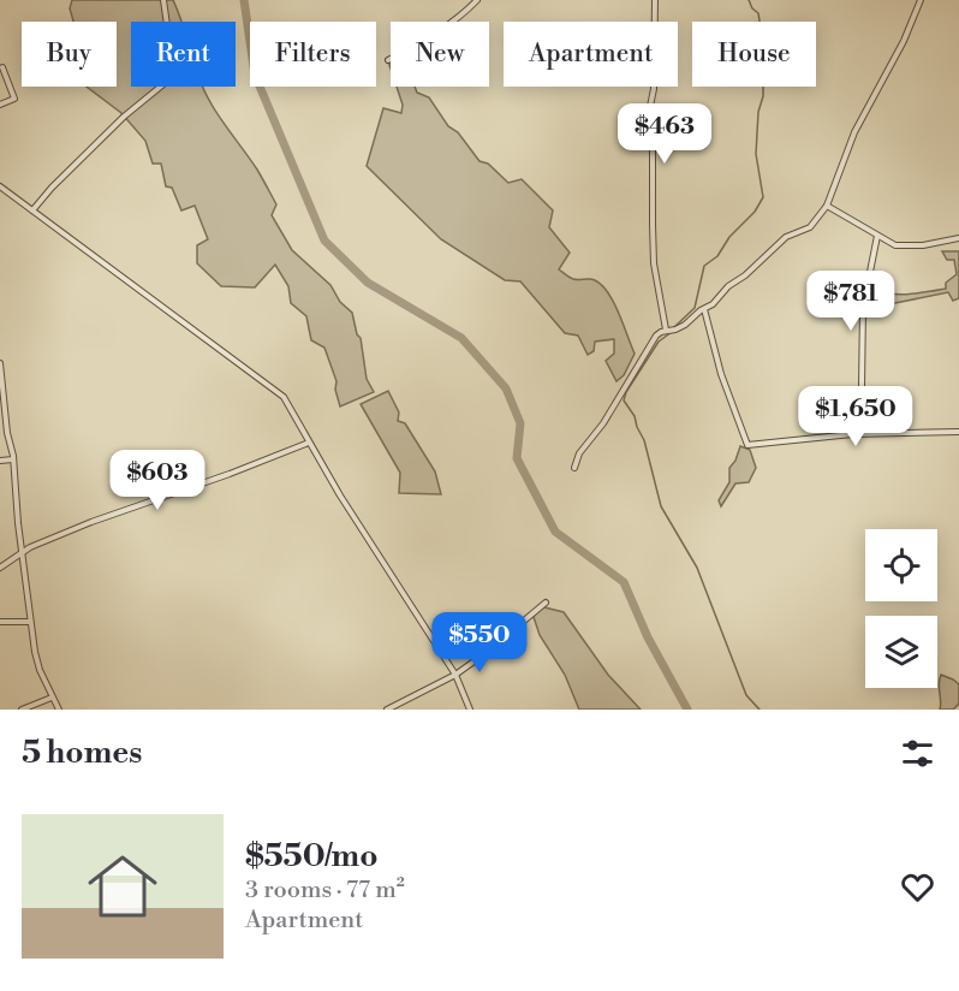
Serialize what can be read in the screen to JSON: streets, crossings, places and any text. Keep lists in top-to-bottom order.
{
  "page": {
    "chip": [
      "Buy",
      "Rent",
      "Filters",
      "New",
      "Apartment",
      "House"
    ],
    "price": [
      "$463",
      "$781",
      "$1,650",
      "$603",
      "$550"
    ],
    "heading": "5 homes",
    "list": [
      {
        "name": "$550/mo",
        "note": "3 rooms · 77 m² · Apartment"
      }
    ]
  }
}
